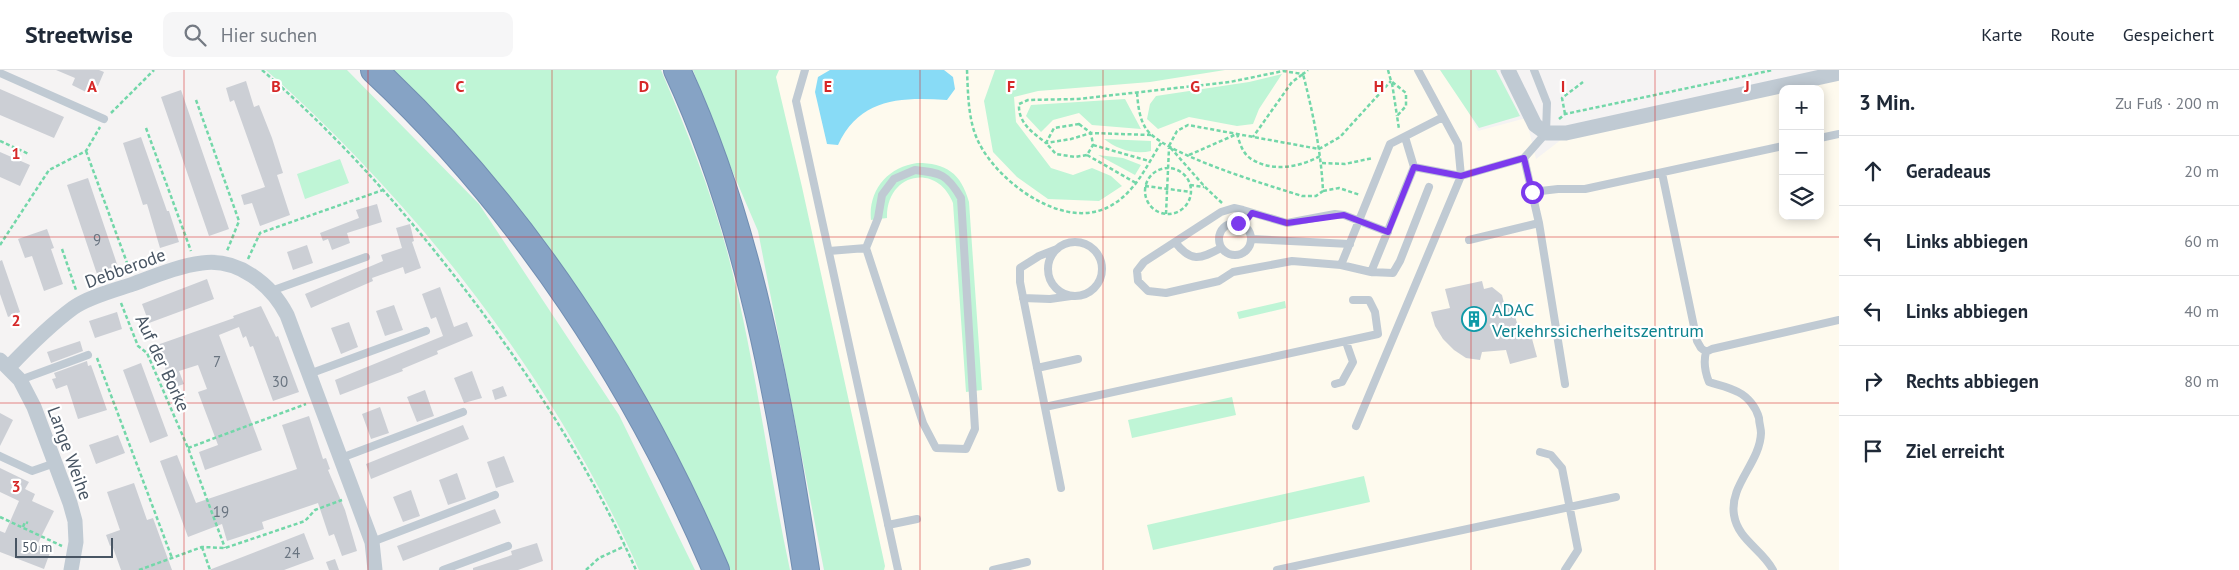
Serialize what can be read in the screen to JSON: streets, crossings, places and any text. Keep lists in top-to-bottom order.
{
  "streets": {
    "street": ["Debberode", "Lange Weihe"],
    "path": ["Auf der Borke"]
  },
  "crossings": [
    ["Debberode", "Auf der Borke"],
    ["Debberode", "Lange Weihe"]
  ],
  "places": {
    "building": ["ADAC Verkehrssicherheitszentrum"]
  },
  "house_numbers": [
    "9",
    "7",
    "30",
    "19",
    "24"
  ],
  "scale_bar": "50 m",
  "page": {
    "header": "Streetwise",
    "search": "Hier suchen",
    "nav": ["Karte", "Route", "Gespeichert"],
    "heading": ["3 Min.", "Zu Fuß · 200 m"],
    "map_buttons": ["+", "−"],
    "list": [
      ["Geradeaus", "20 m"],
      ["Links abbiegen", "60 m"],
      ["Links abbiegen", "40 m"],
      ["Rechts abbiegen", "80 m"],
      "Ziel erreicht"
    ],
    "scale": "50 m"
  },
  "grid": {
    "columns": [
      "A",
      "B",
      "C",
      "D",
      "E",
      "F",
      "G",
      "H",
      "I",
      "J"
    ],
    "rows": ["1", "2", "3"]
  }
}
